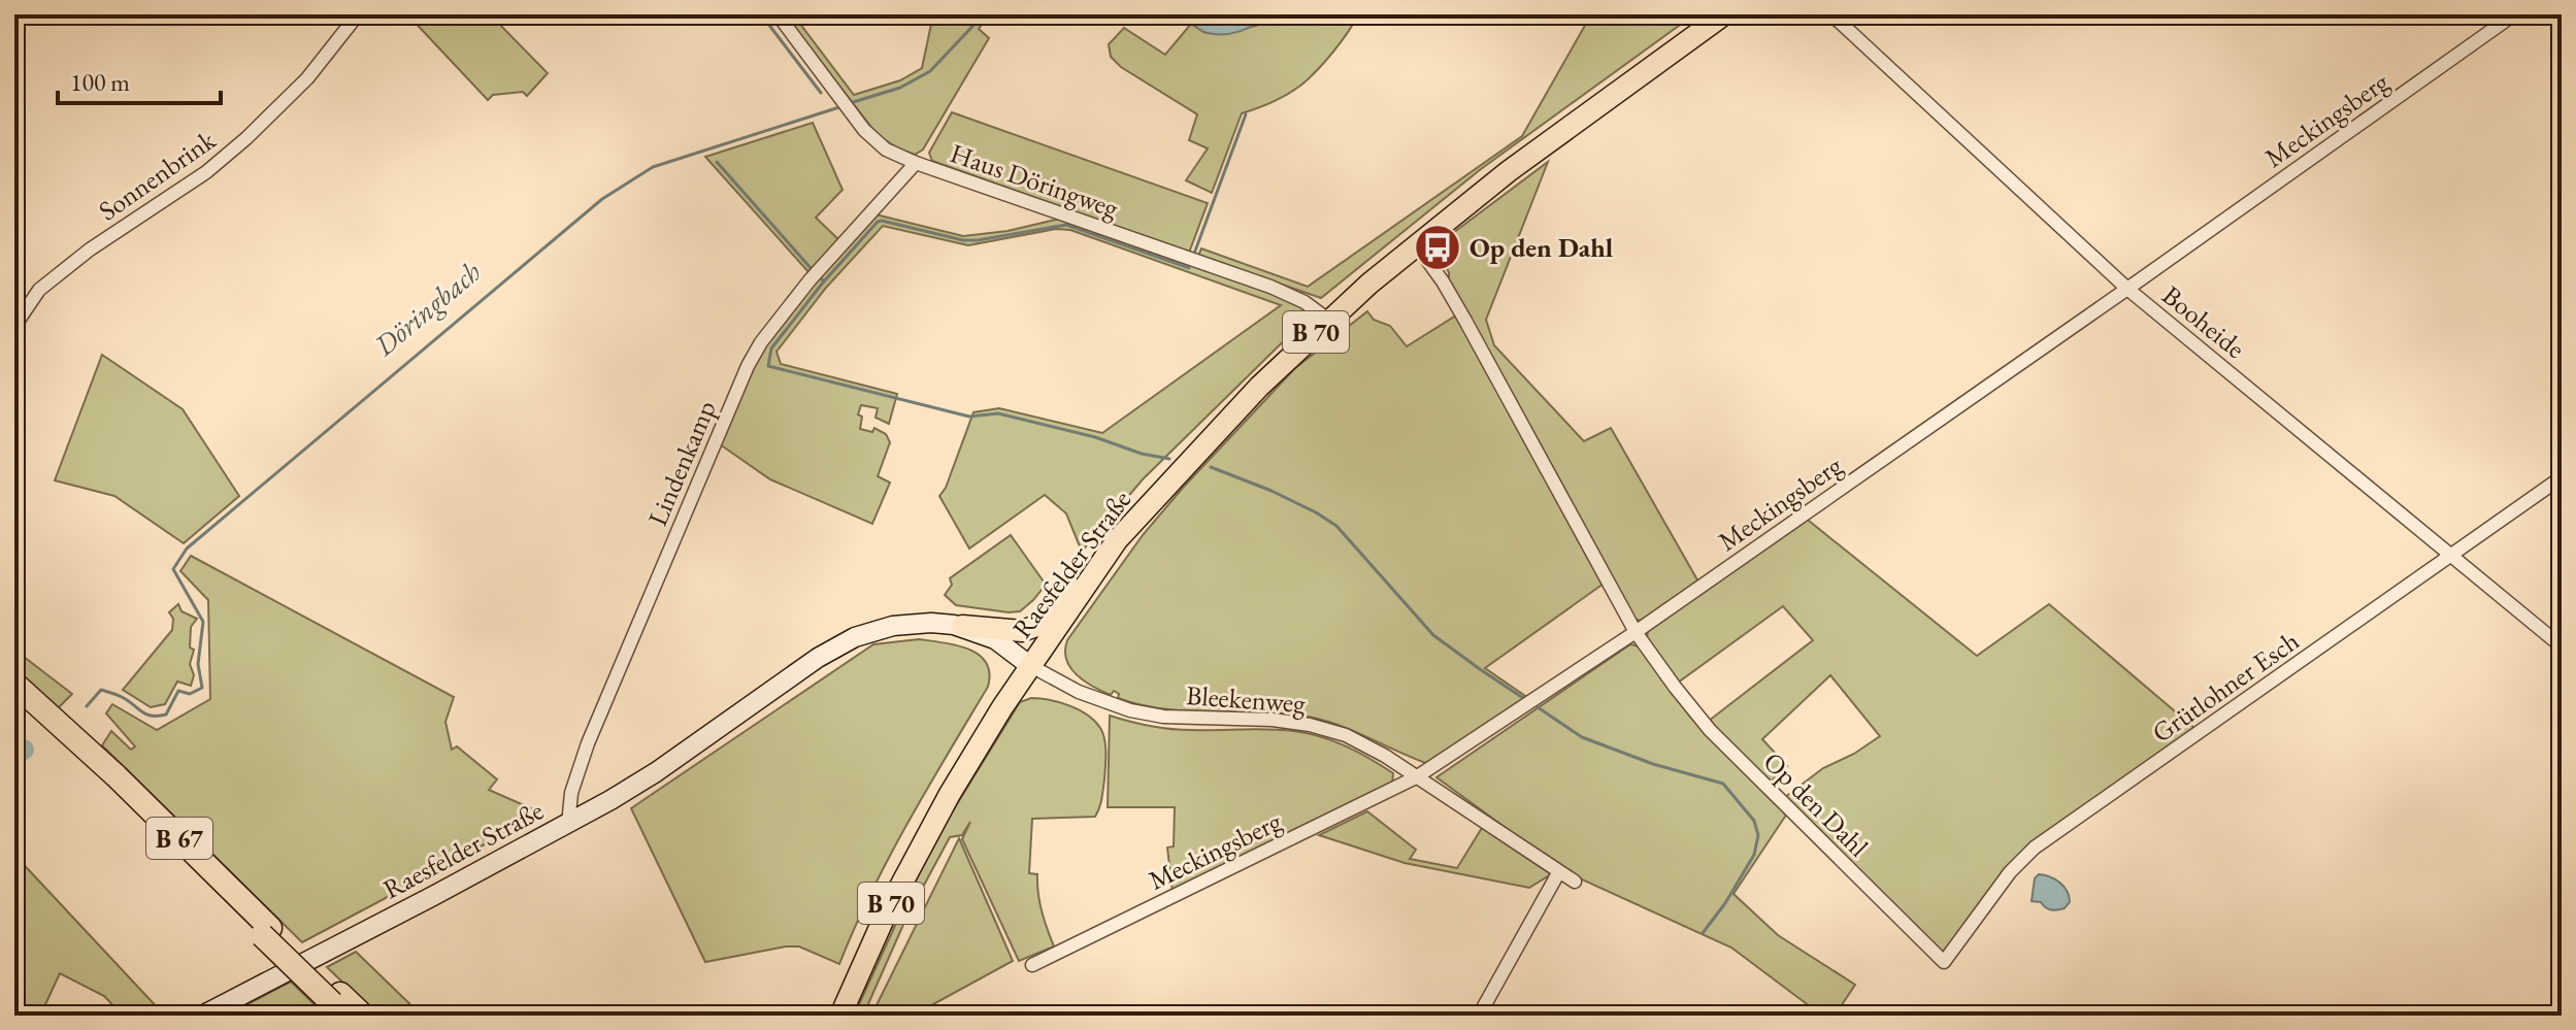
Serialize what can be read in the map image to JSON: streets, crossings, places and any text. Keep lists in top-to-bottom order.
{
  "streets": {
    "highway": ["B 67"],
    "main road": ["B 70", "Raesfelder Straße"],
    "street": [
      "Meckingsberg",
      "Sonnenbrink",
      "Haus Döringweg",
      "Booheide",
      "Lindenkamp",
      "Grütlohner Esch",
      "Bleekenweg",
      "Op den Dahl"
    ]
  },
  "crossings": [
    ["Meckingsberg", "Booheide"],
    ["Meckingsberg", "Bleekenweg"],
    ["Meckingsberg", "Op den Dahl"],
    ["Haus Döringweg", "Lindenkamp"],
    ["Haus Döringweg", "Raesfelder Straße"],
    ["Booheide", "Grütlohner Esch"],
    ["B 70", "Raesfelder Straße"],
    ["B 70", "Bleekenweg"],
    ["Lindenkamp", "Raesfelder Straße"],
    ["Raesfelder Straße", "Bleekenweg"],
    ["Raesfelder Straße", "Op den Dahl"],
    ["Grütlohner Esch", "Op den Dahl"]
  ],
  "water": ["Döringbach"],
  "places": {
    "bus stop": ["Op den Dahl"]
  },
  "scale_bar": "100 m"
}
